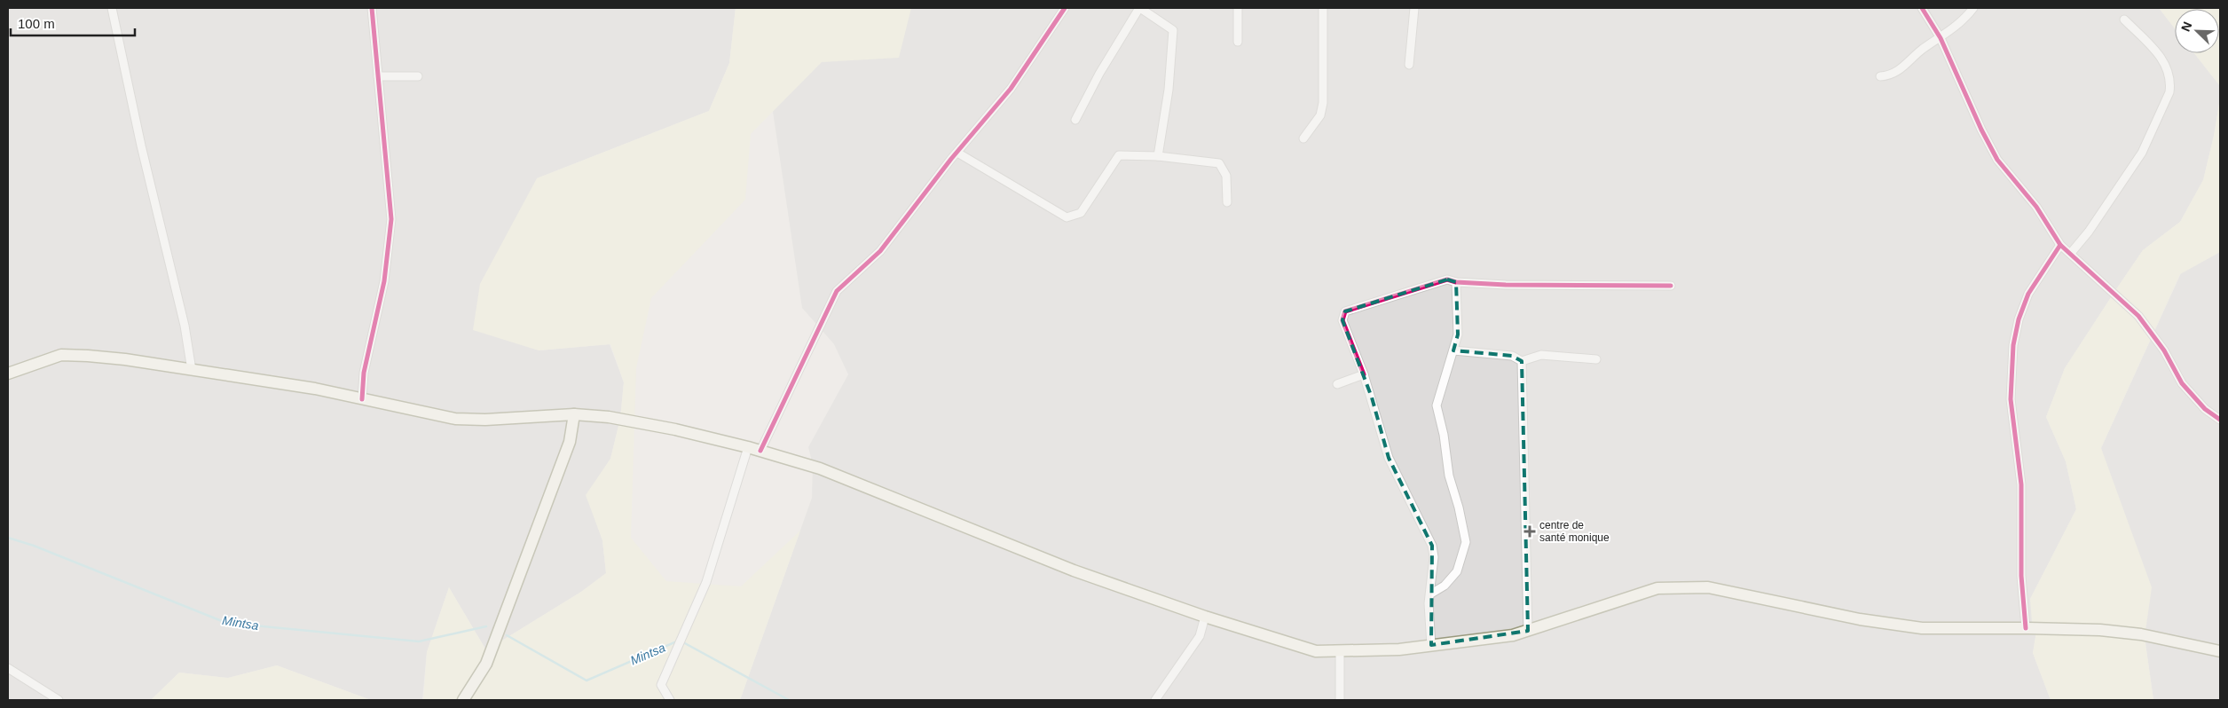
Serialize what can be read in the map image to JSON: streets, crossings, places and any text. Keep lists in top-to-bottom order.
{
  "water": ["Mintsa"],
  "places": {
    "health": ["centre de santé monique"]
  },
  "scale_bar": "100 m",
  "north": "top left"
}
